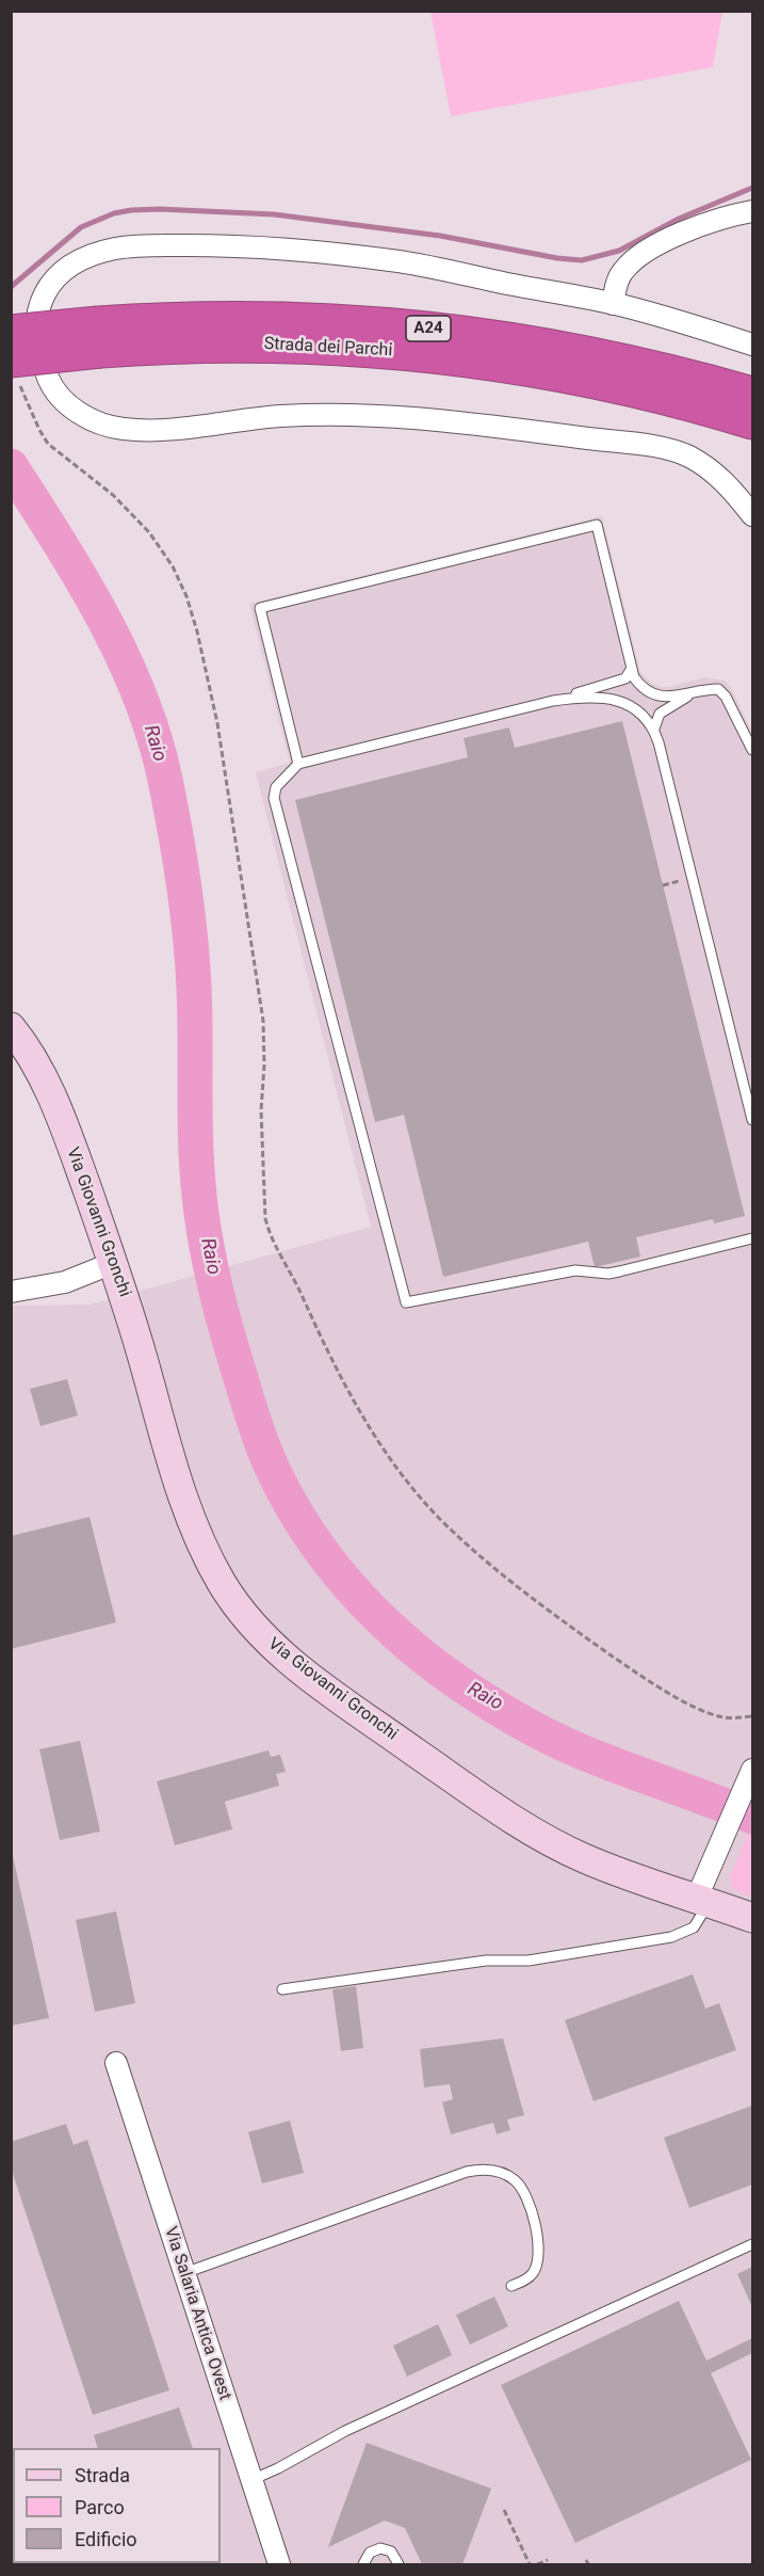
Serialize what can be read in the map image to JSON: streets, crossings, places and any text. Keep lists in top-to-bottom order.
{
  "streets": {
    "highway": ["A24", "Strada dei Parchi"],
    "main road": ["Via Giovanni Gronchi"],
    "street": ["Via Salaria Antica Ovest"]
  },
  "water": ["Raio"],
  "legend": ["Strada", "Parco", "Edificio"]
}
